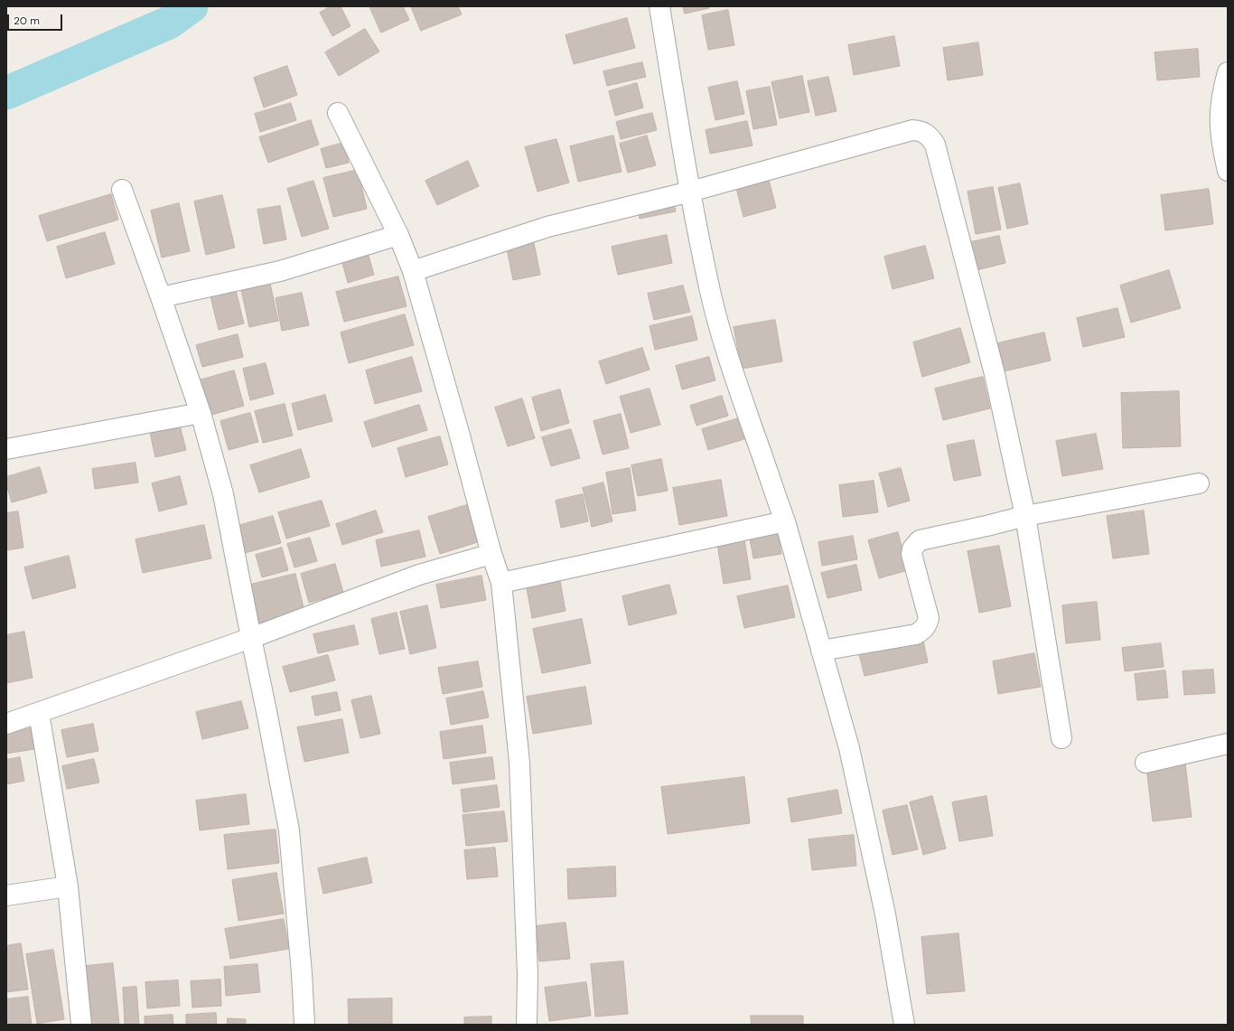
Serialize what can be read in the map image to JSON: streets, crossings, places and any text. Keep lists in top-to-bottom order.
{
  "scale_bar": "20 m"
}
